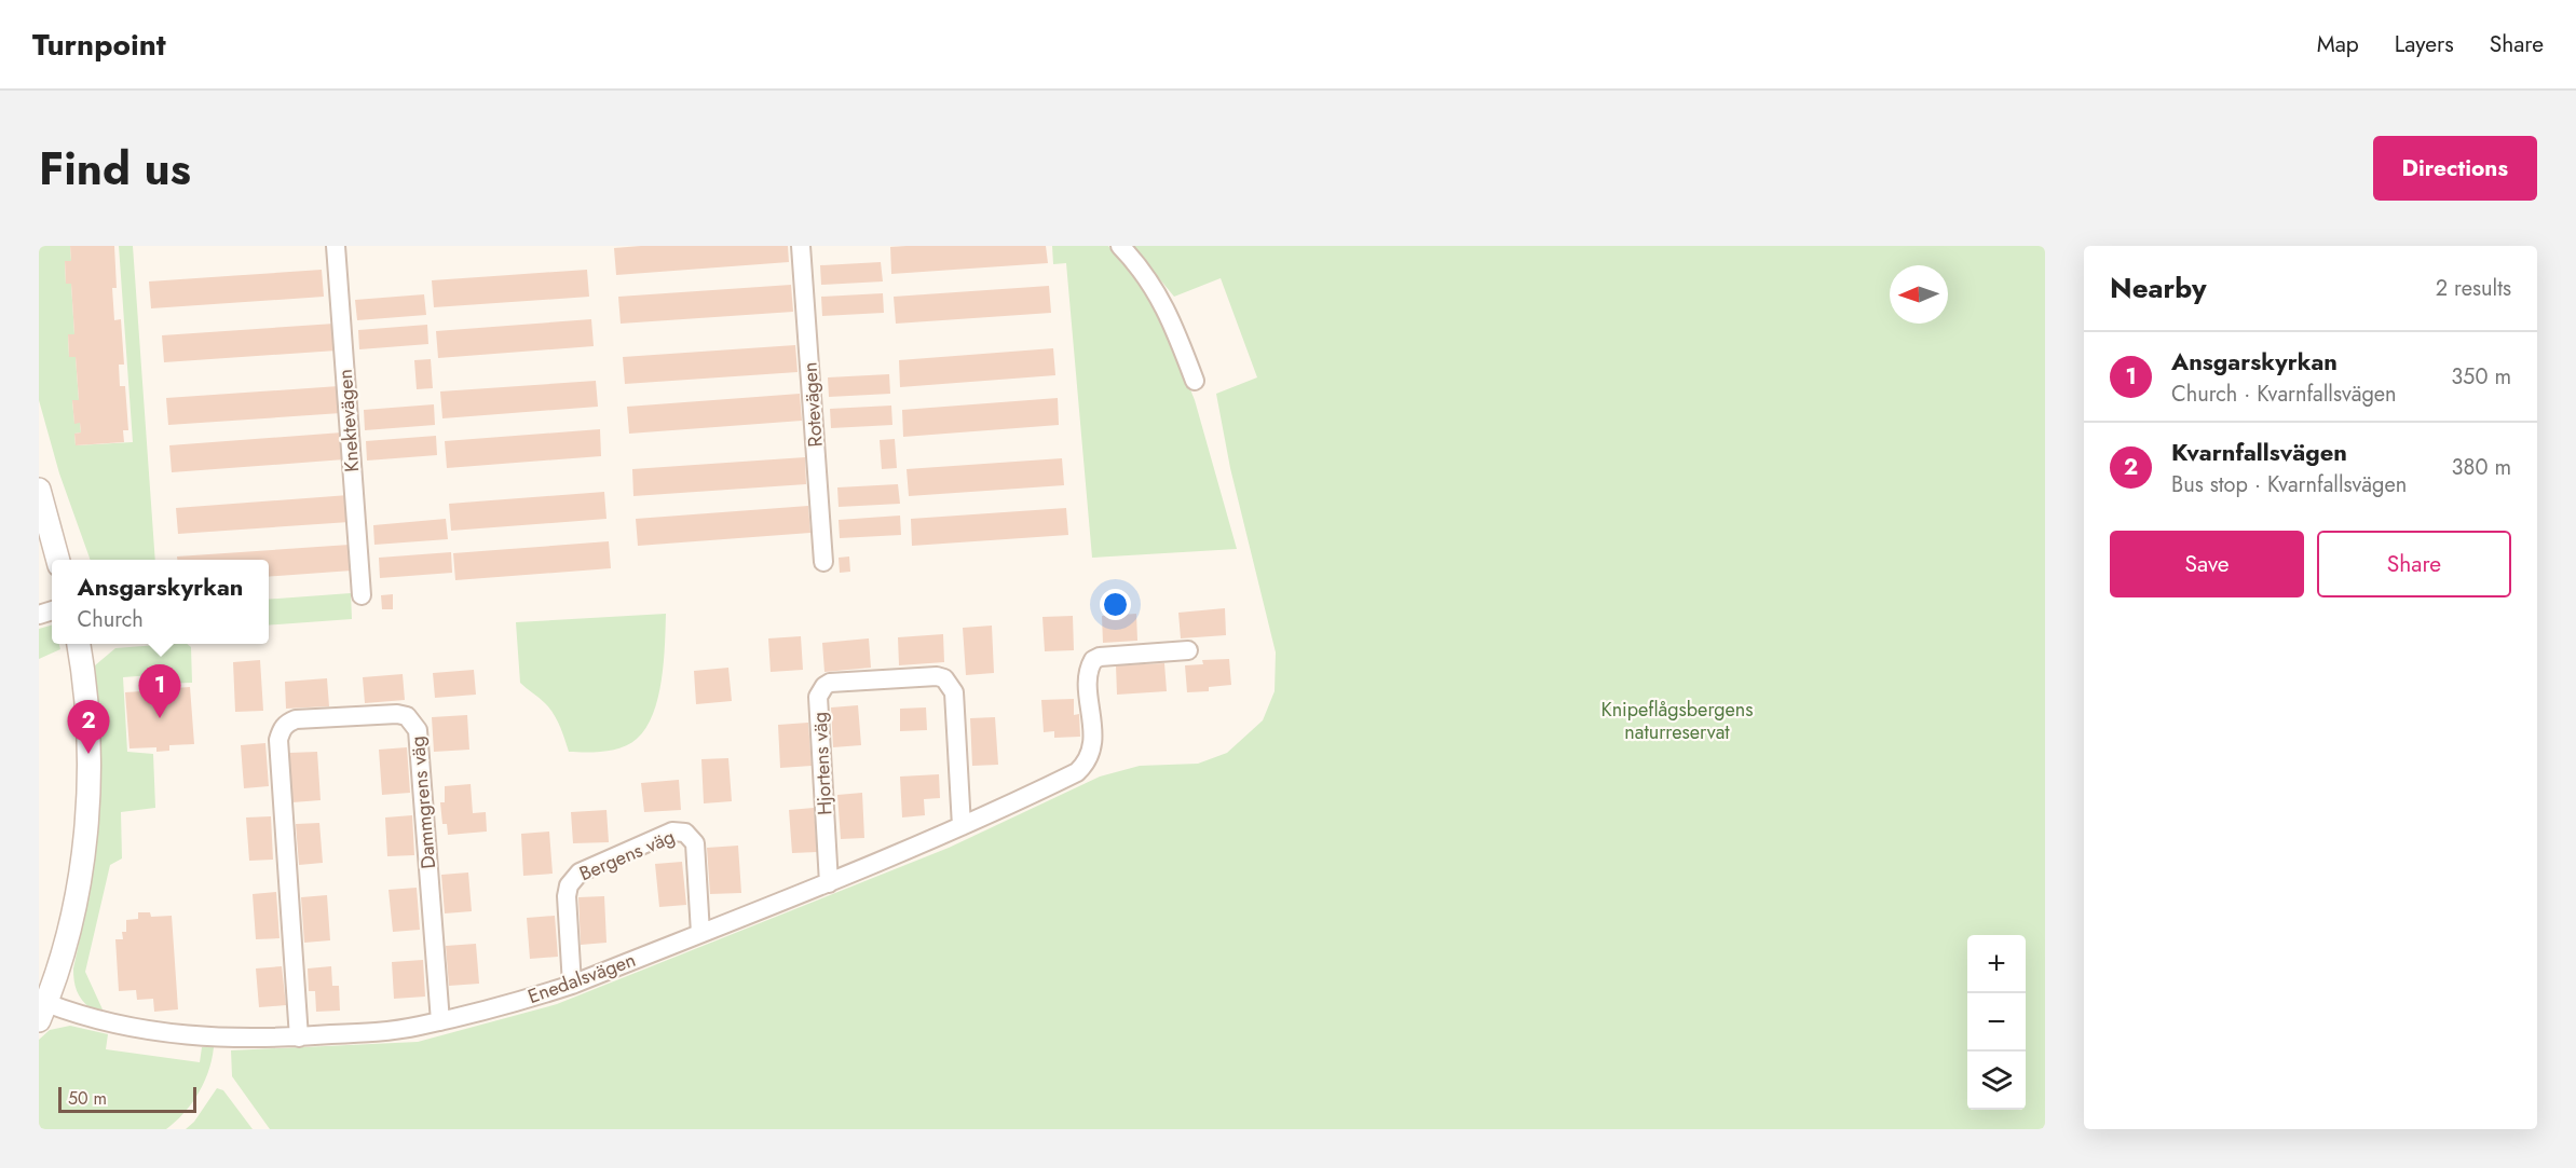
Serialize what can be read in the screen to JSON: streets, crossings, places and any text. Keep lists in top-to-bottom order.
{
  "streets": {
    "street": [
      "Rotevägen",
      "Knektevägen",
      "Hjortens väg",
      "Dammgrens väg",
      "Bergens väg",
      "Enedalsvägen"
    ]
  },
  "crossings": [
    ["Hjortens väg", "Enedalsvägen"],
    ["Dammgrens väg", "Enedalsvägen"],
    ["Bergens väg", "Enedalsvägen"]
  ],
  "parks": ["Knipeflågsbergens naturreservat"],
  "scale_bar": "50 m",
  "north": "left",
  "page": {
    "header": "Turnpoint",
    "nav": ["Map", "Layers", "Share"],
    "title": "Find us",
    "buttons": [
      "Directions",
      ["Save", "Share"]
    ],
    "heading": ["Nearby", "2 results"],
    "list": [
      {
        "mark": "1",
        "name": "Ansgarskyrkan",
        "note": "Church · Kvarnfallsvägen",
        "value": "350 m"
      },
      {
        "mark": "2",
        "name": "Kvarnfallsvägen",
        "note": "Bus stop · Kvarnfallsvägen",
        "value": "380 m"
      }
    ],
    "popup": ["Ansgarskyrkan", "Church"],
    "pins": ["1", "2"],
    "map_buttons": ["+", "−"],
    "scale": "50 m"
  }
}
